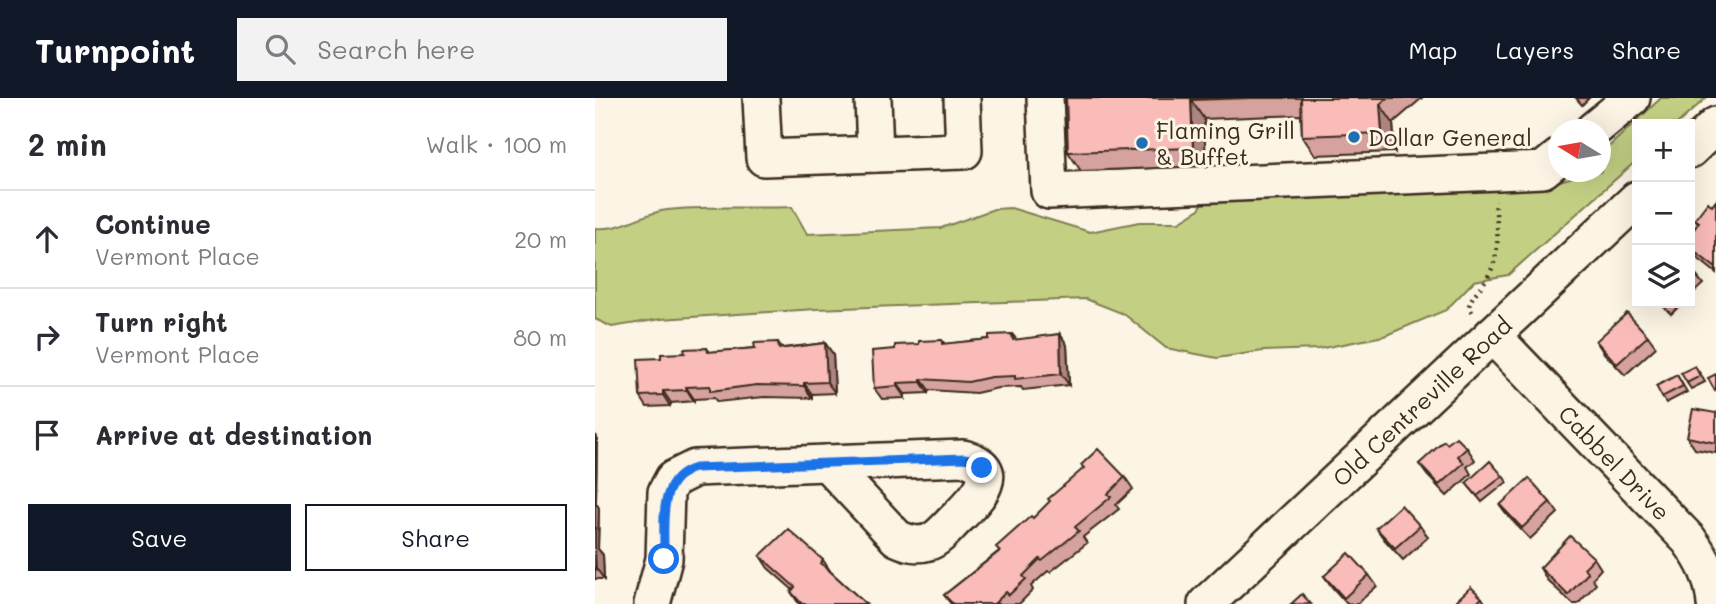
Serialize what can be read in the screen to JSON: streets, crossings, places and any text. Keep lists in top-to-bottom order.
{
  "streets": {
    "street": ["Old Centreville Road", "Cabbel Drive"]
  },
  "crossings": [
    ["Old Centreville Road", "Cabbel Drive"]
  ],
  "places": ["Dollar General", "Flaming Grill & Buffet"],
  "north": "left",
  "page": {
    "header": "Turnpoint",
    "search": "Search here",
    "nav": ["Map", "Layers", "Share"],
    "heading": ["2 min", "Walk · 100 m"],
    "map_buttons": ["+", "−"],
    "list": [
      ["Continue", "Vermont Place", "20 m"],
      ["Turn right", "Vermont Place", "80 m"],
      "Arrive at destination"
    ],
    "buttons": ["Save", "Share"]
  }
}
